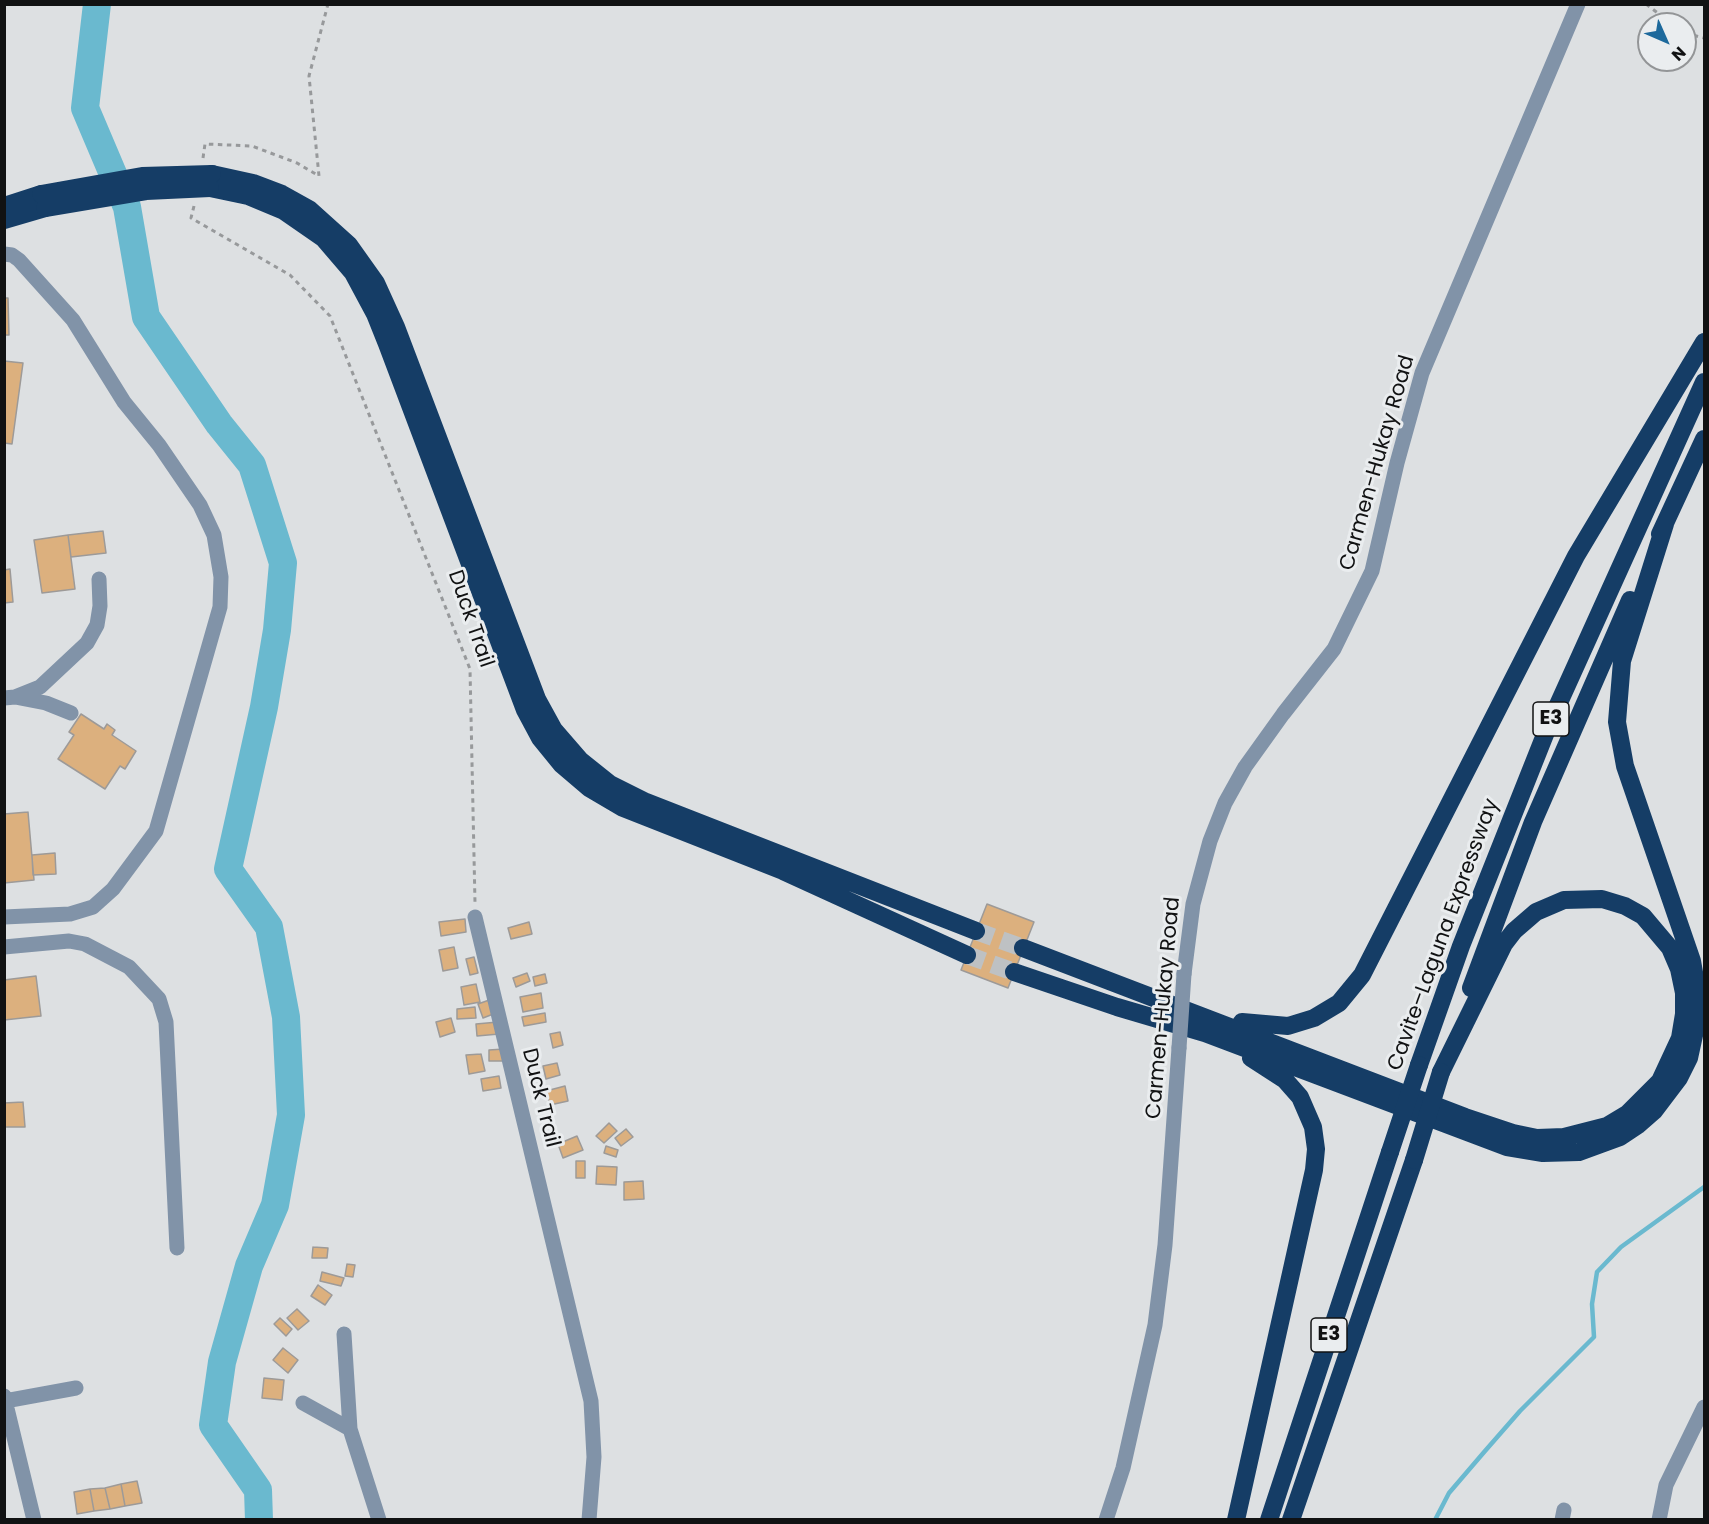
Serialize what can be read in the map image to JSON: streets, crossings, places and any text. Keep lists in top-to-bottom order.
{
  "streets": {
    "highway": ["E3", "Cavite–Laguna Expressway"],
    "street": ["Carmen-Hukay Road", "Duck Trail"]
  },
  "crossings": [
    ["E3", "Cavite–Laguna Expressway"]
  ],
  "north": "bottom right"
}
